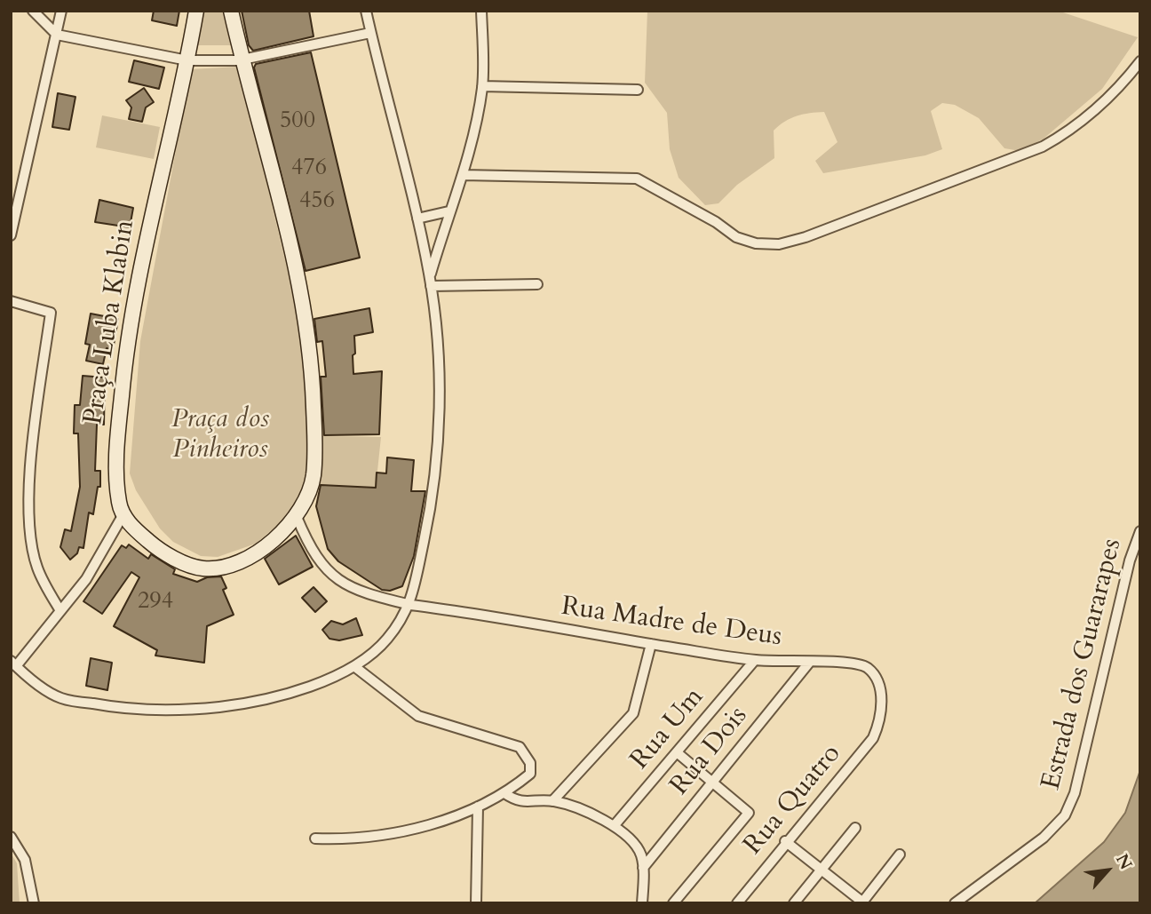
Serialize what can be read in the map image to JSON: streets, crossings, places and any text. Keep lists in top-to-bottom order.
{
  "streets": {
    "main road": ["Praça Luba Klabin"],
    "street": [
      "Rua Madre de Deus",
      "Estrada dos Guararapes",
      "Rua Um",
      "Rua Dois",
      "Rua Quatro"
    ]
  },
  "crossings": [
    ["Rua Madre de Deus", "Rua Um"],
    ["Rua Madre de Deus", "Rua Dois"],
    ["Rua Madre de Deus", "Rua Quatro"]
  ],
  "parks": ["Praça dos Pinheiros"],
  "house_numbers": [
    "500",
    "476",
    "456",
    "294"
  ],
  "north": "top right"
}
